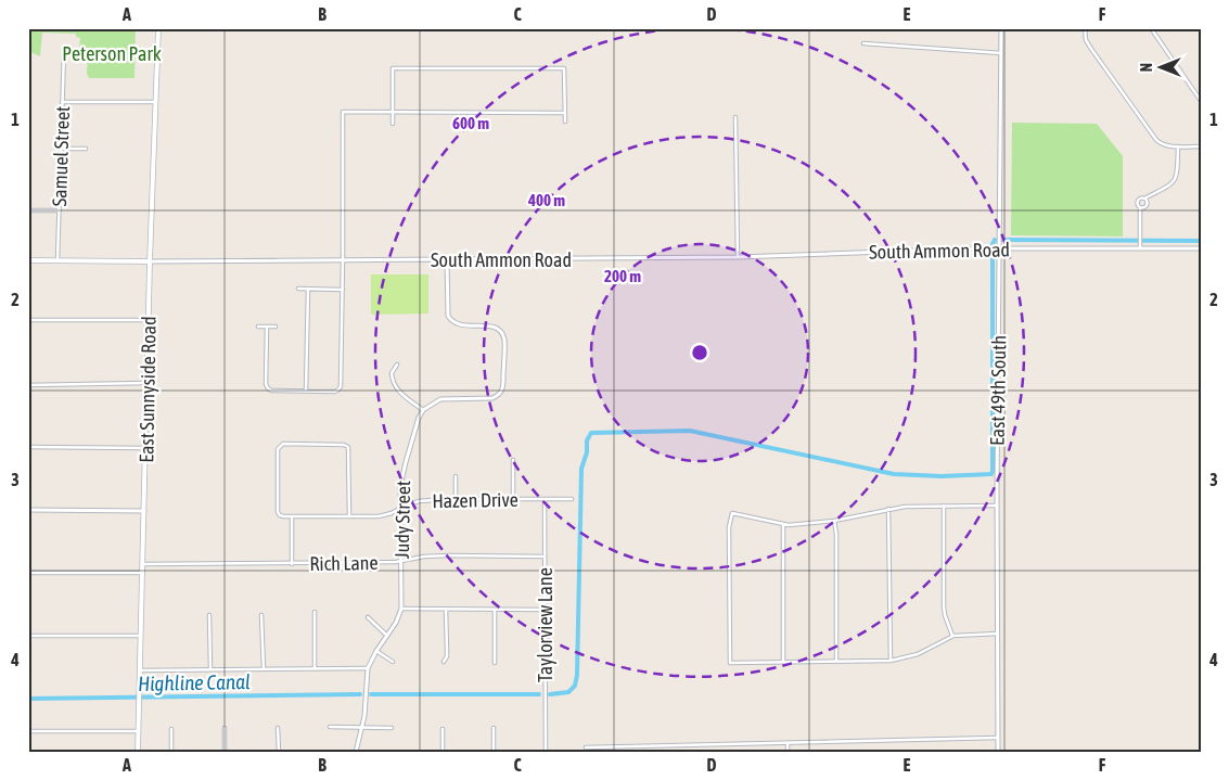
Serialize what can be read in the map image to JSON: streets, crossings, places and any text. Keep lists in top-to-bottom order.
{
  "streets": {
    "main road": ["South Ammon Road", "East Sunnyside Road"],
    "street": [
      "Samuel Street",
      "East 49th South",
      "Hazen Drive",
      "Judy Street",
      "Rich Lane",
      "Taylorview Lane"
    ]
  },
  "crossings": [
    ["Samuel Street", "South Ammon Road"],
    ["South Ammon Road", "East Sunnyside Road"],
    ["South Ammon Road", "East 49th South"],
    ["East Sunnyside Road", "Rich Lane"],
    ["Hazen Drive", "Judy Street"],
    ["Hazen Drive", "Taylorview Lane"],
    ["Judy Street", "Rich Lane"],
    ["Rich Lane", "Taylorview Lane"]
  ],
  "water": ["Highline Canal"],
  "parks": ["Peterson Park"],
  "north": "left",
  "grid": {
    "columns": [
      "A",
      "B",
      "C",
      "D",
      "E",
      "F"
    ],
    "rows": [
      "1",
      "2",
      "3",
      "4"
    ]
  },
  "rings": ["600 m", "400 m", "200 m"]
}
